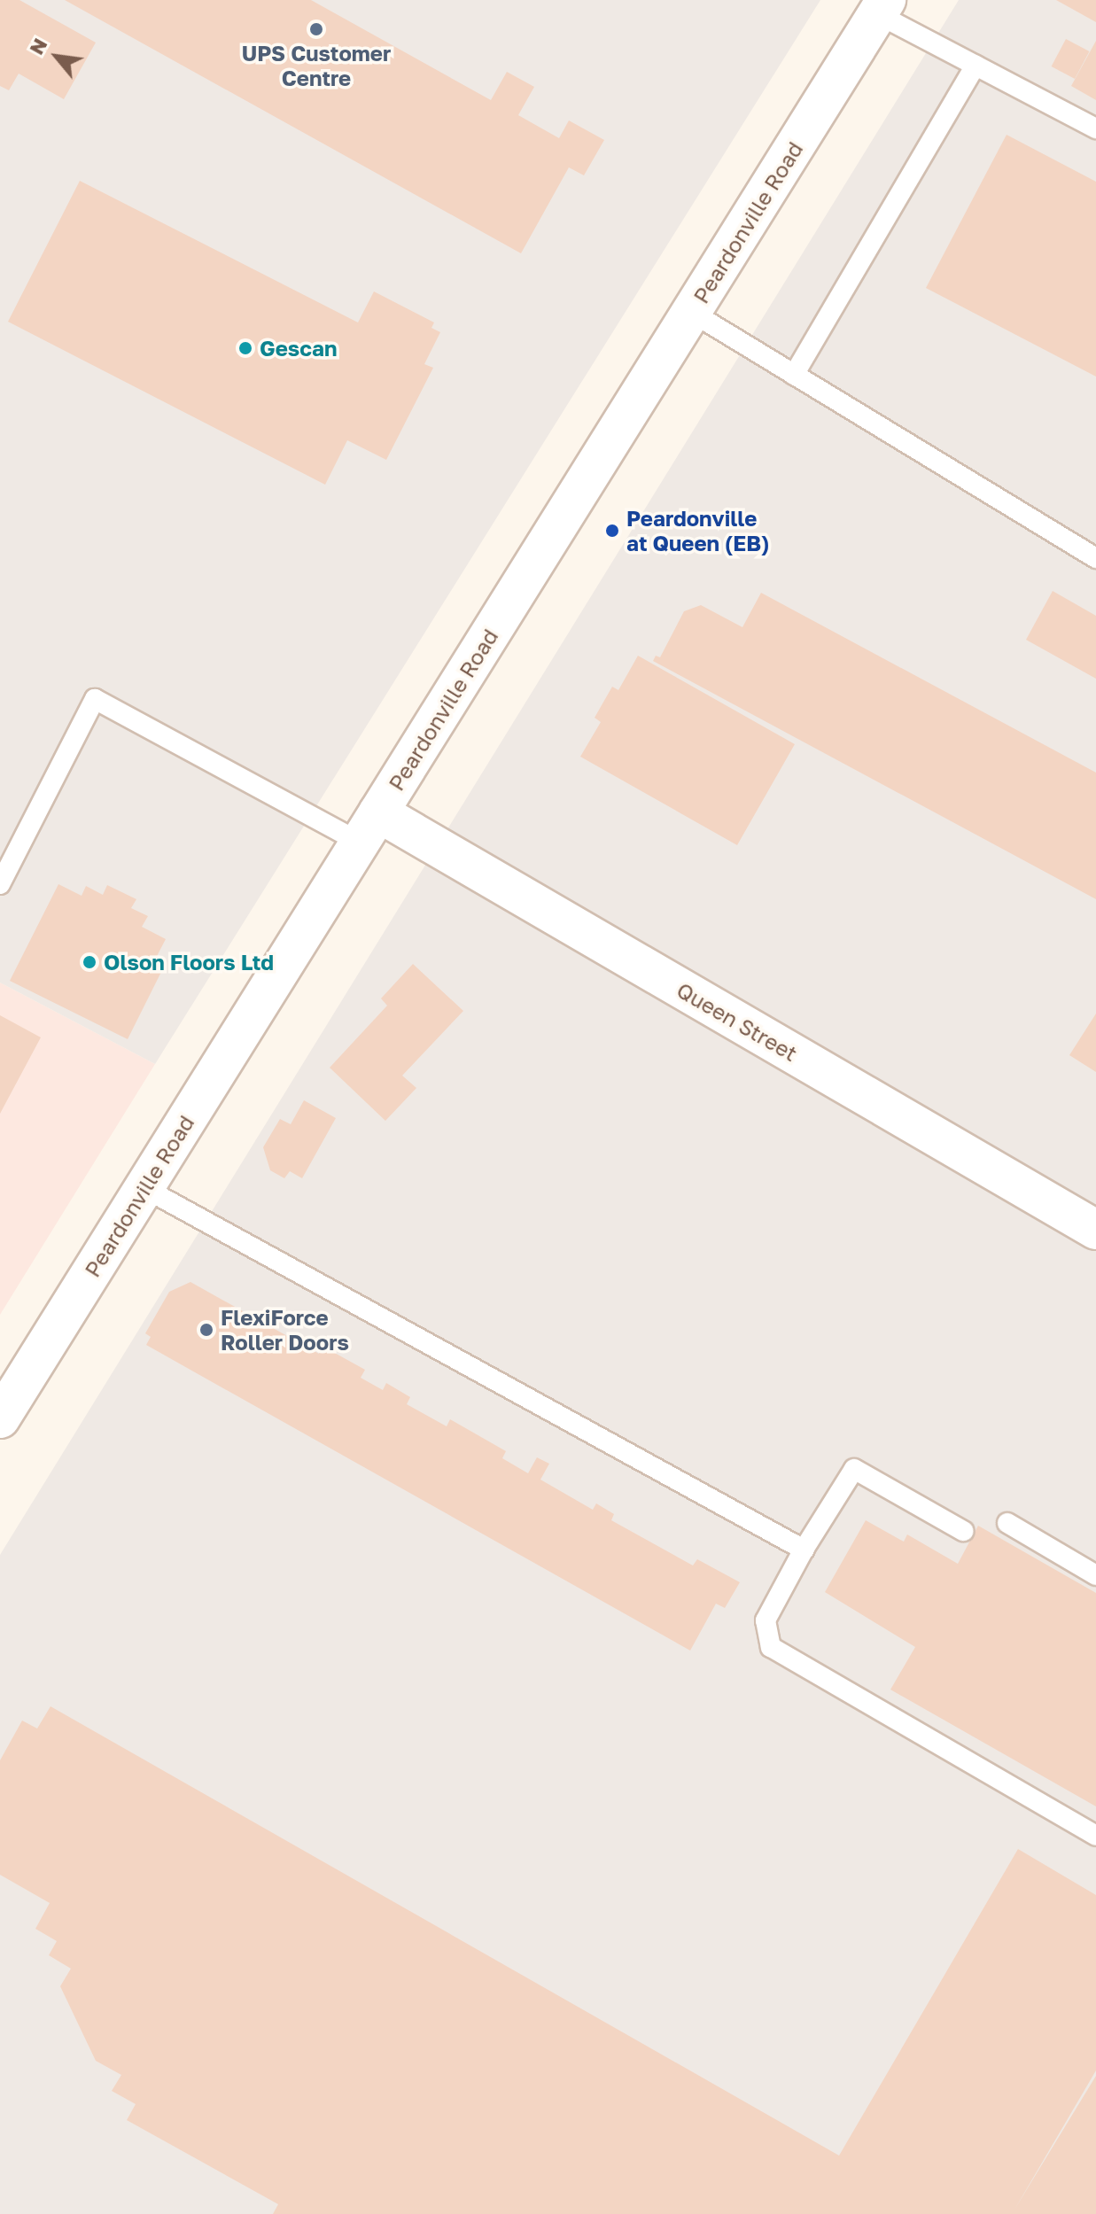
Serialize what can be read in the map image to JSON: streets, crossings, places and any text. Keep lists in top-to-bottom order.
{
  "streets": {
    "main road": ["Peardonville Road", "Queen Street"]
  },
  "crossings": [
    ["Peardonville Road", "Queen Street"]
  ],
  "places": [
    "UPS Customer Centre",
    "Gescan",
    "Peardonville at Queen (EB)",
    "Olson Floors Ltd",
    "FlexiForce Roller Doors"
  ],
  "north": "top left"
}
